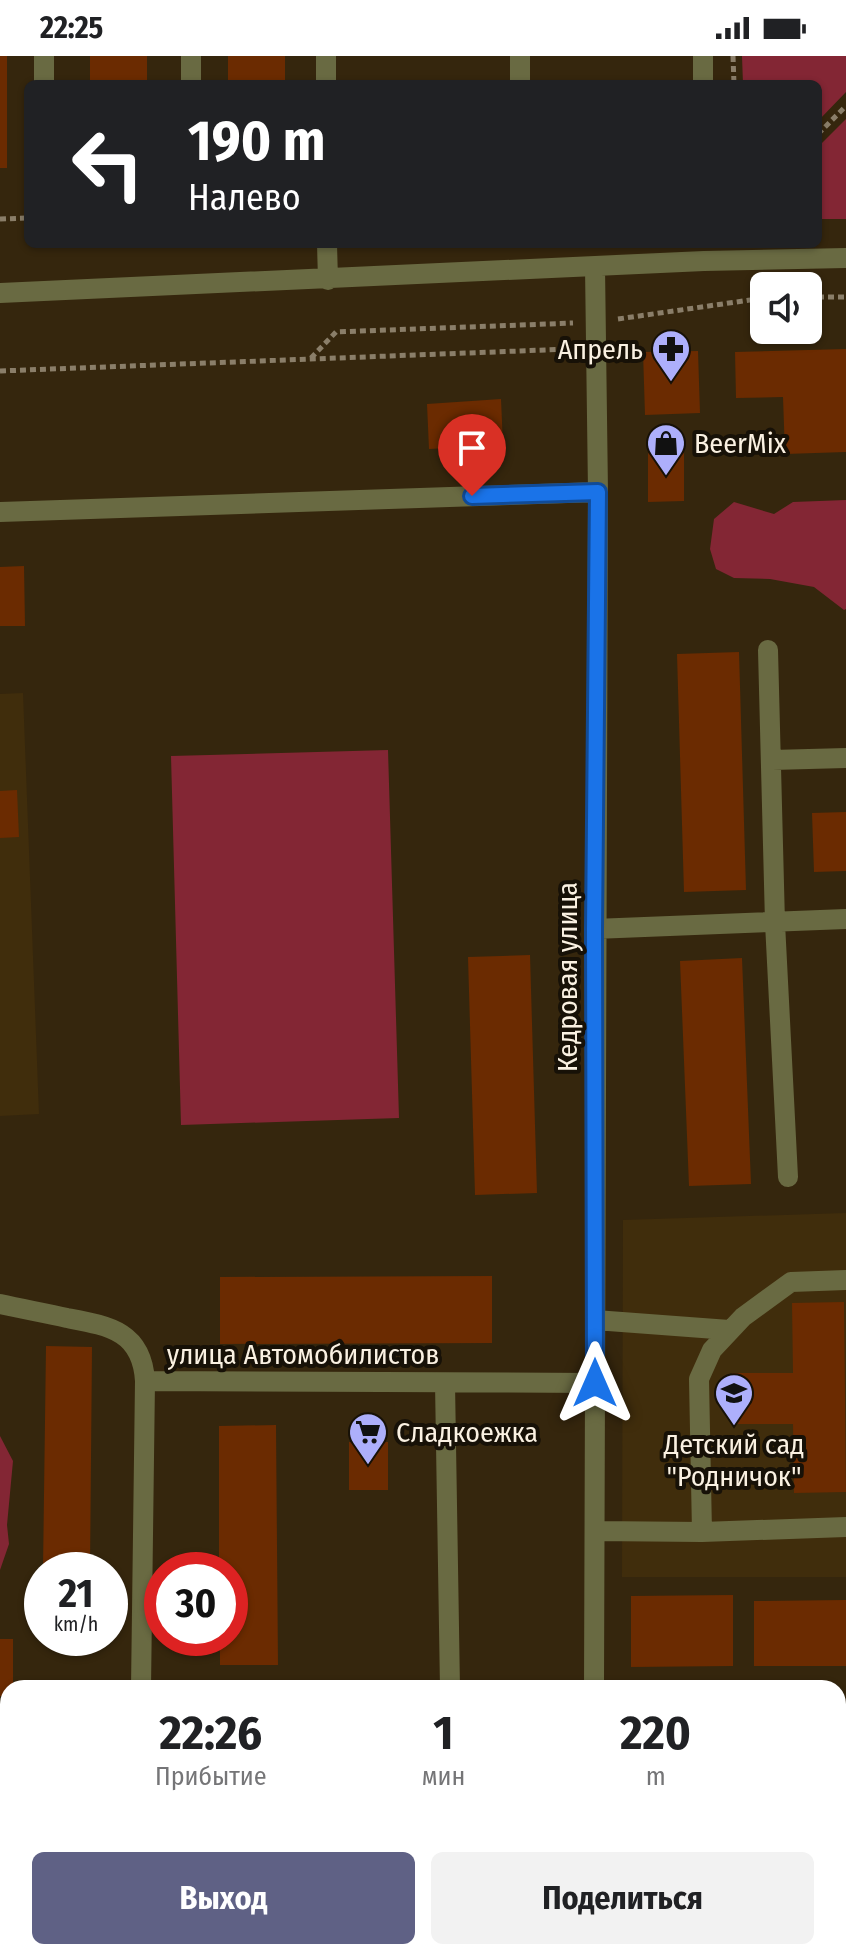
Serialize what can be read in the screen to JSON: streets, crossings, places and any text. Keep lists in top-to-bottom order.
{
  "streets": {
    "street": ["Кедровая улица", "улица Автомобилистов"]
  },
  "crossings": [
    ["Кедровая улица", "улица Автомобилистов"]
  ],
  "places": {
    "pharmacy": ["Апрель"],
    "shop": ["BeerMix"],
    "school or university": ["Детский сад \"Родничок\""],
    "supermarket": ["Сладкоежка"]
  },
  "page": {
    "status": "22:25",
    "turn": ["190 m", "Налево"],
    "speed": "21 km/h",
    "limit": "30",
    "eta": [
      "22:26",
      "Прибытие",
      "1",
      "мин",
      "220",
      "m"
    ],
    "buttons": ["Выход", "Поделиться"]
  }
}
